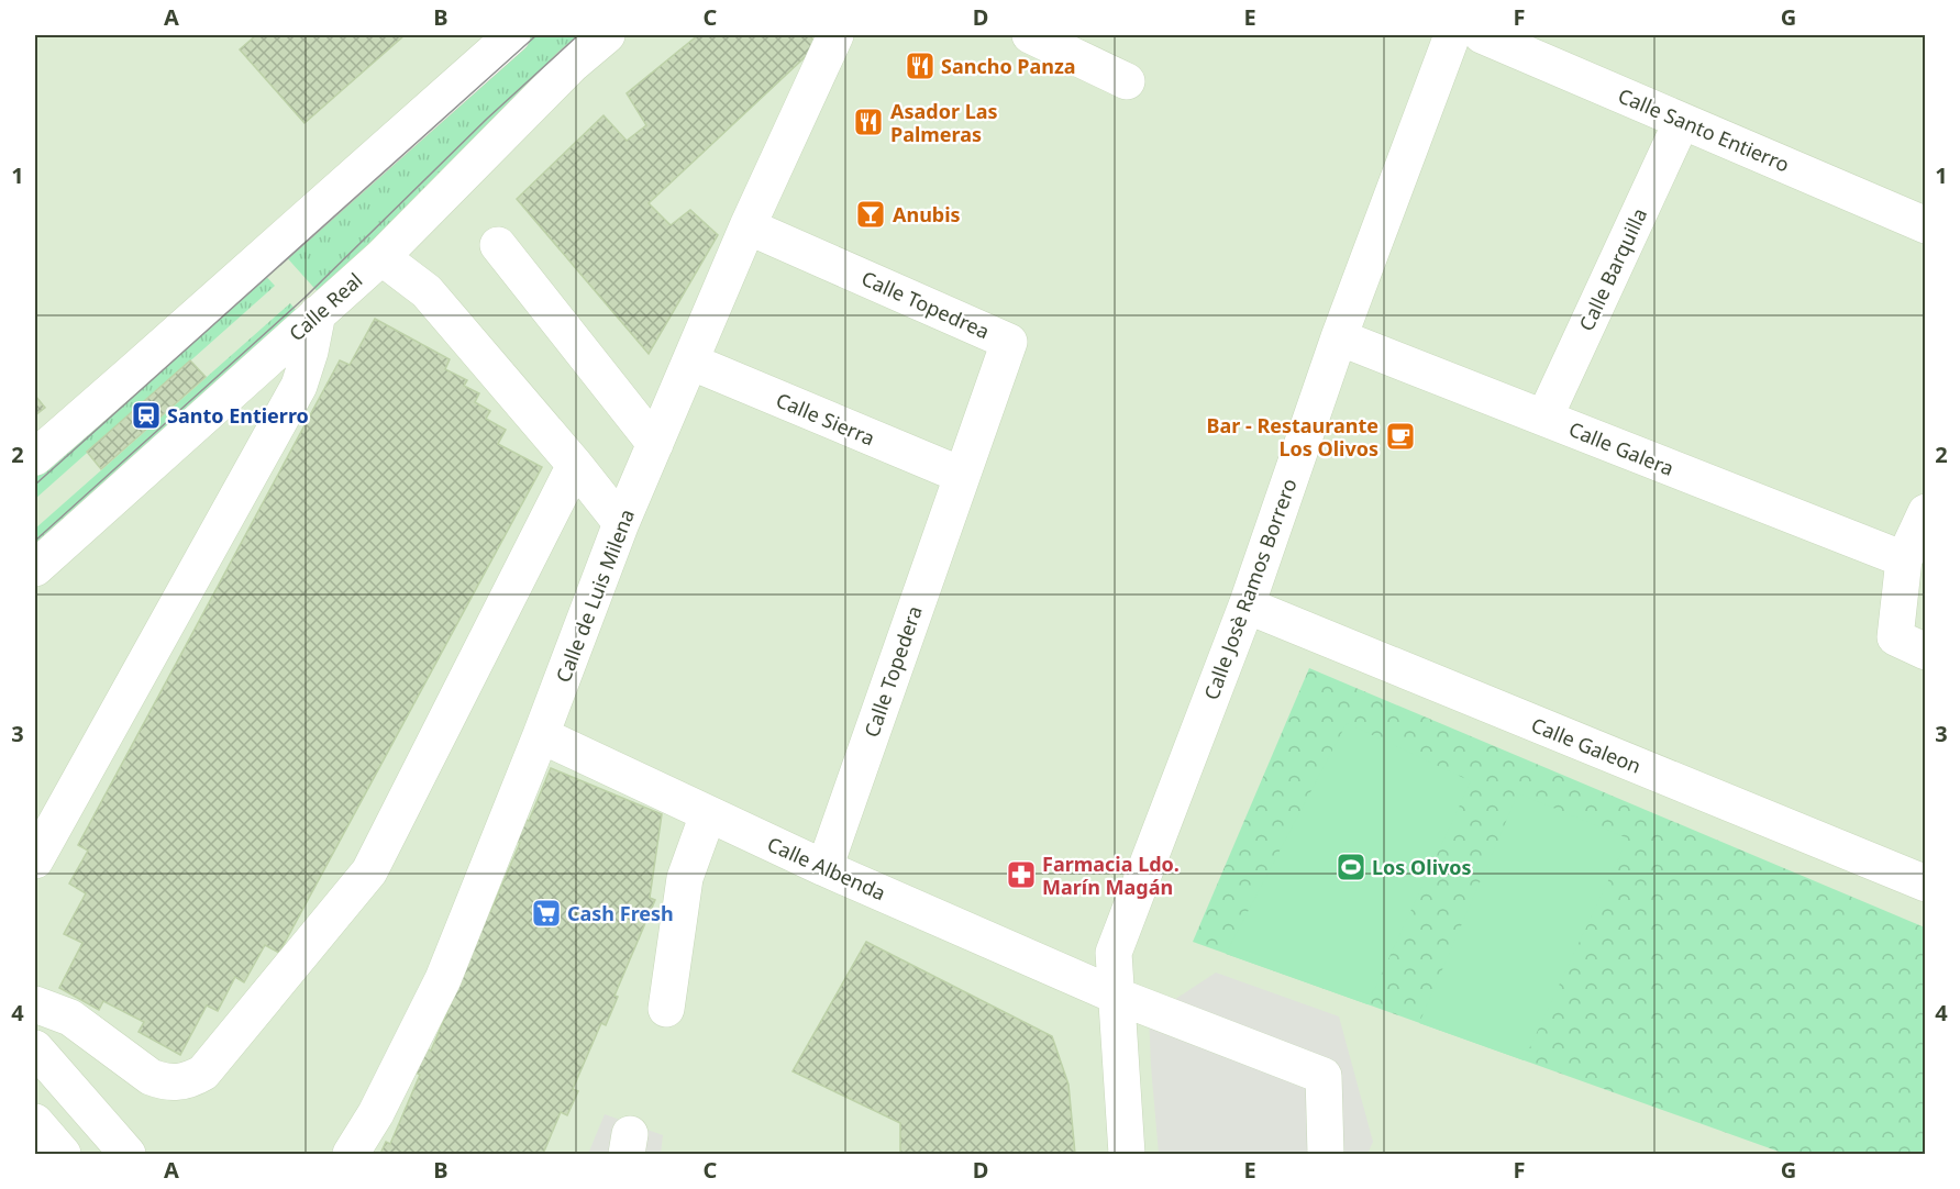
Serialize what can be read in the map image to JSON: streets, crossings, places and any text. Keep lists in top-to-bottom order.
{
  "streets": {
    "street": [
      "Calle Santo Entierro",
      "Calle Barquilla",
      "Calle Topedrea",
      "Calle Real",
      "Calle Sierra",
      "Calle Galera",
      "Calle Josè Ramos Borrero",
      "Calle de Luis Milena",
      "Calle Topedera",
      "Calle Galeon",
      "Calle Albenda"
    ]
  },
  "crossings": [
    ["Calle Santo Entierro", "Calle Barquilla"],
    ["Calle Barquilla", "Calle Galera"],
    ["Calle Topedrea", "Calle Sierra"],
    ["Calle Topedrea", "Calle de Luis Milena"],
    ["Calle Topedrea", "Calle Topedera"],
    ["Calle Sierra", "Calle de Luis Milena"],
    ["Calle Sierra", "Calle Topedera"],
    ["Calle Galera", "Calle Josè Ramos Borrero"],
    ["Calle Josè Ramos Borrero", "Calle Galeon"],
    ["Calle Josè Ramos Borrero", "Calle Albenda"],
    ["Calle de Luis Milena", "Calle Albenda"],
    ["Calle Topedera", "Calle Albenda"]
  ],
  "places": {
    "restaurant": ["Sancho Panza", "Asador Las Palmeras"],
    "bar": ["Anubis"],
    "station": ["Santo Entierro"],
    "cafe": ["Bar - Restaurante Los Olivos"],
    "sports": ["Los Olivos"],
    "pharmacy": ["Farmacia Ldo. Marín Magán"],
    "supermarket": ["Cash Fresh"]
  },
  "grid": {
    "columns": [
      "A",
      "B",
      "C",
      "D",
      "E",
      "F",
      "G"
    ],
    "rows": [
      "1",
      "2",
      "3",
      "4"
    ]
  }
}
